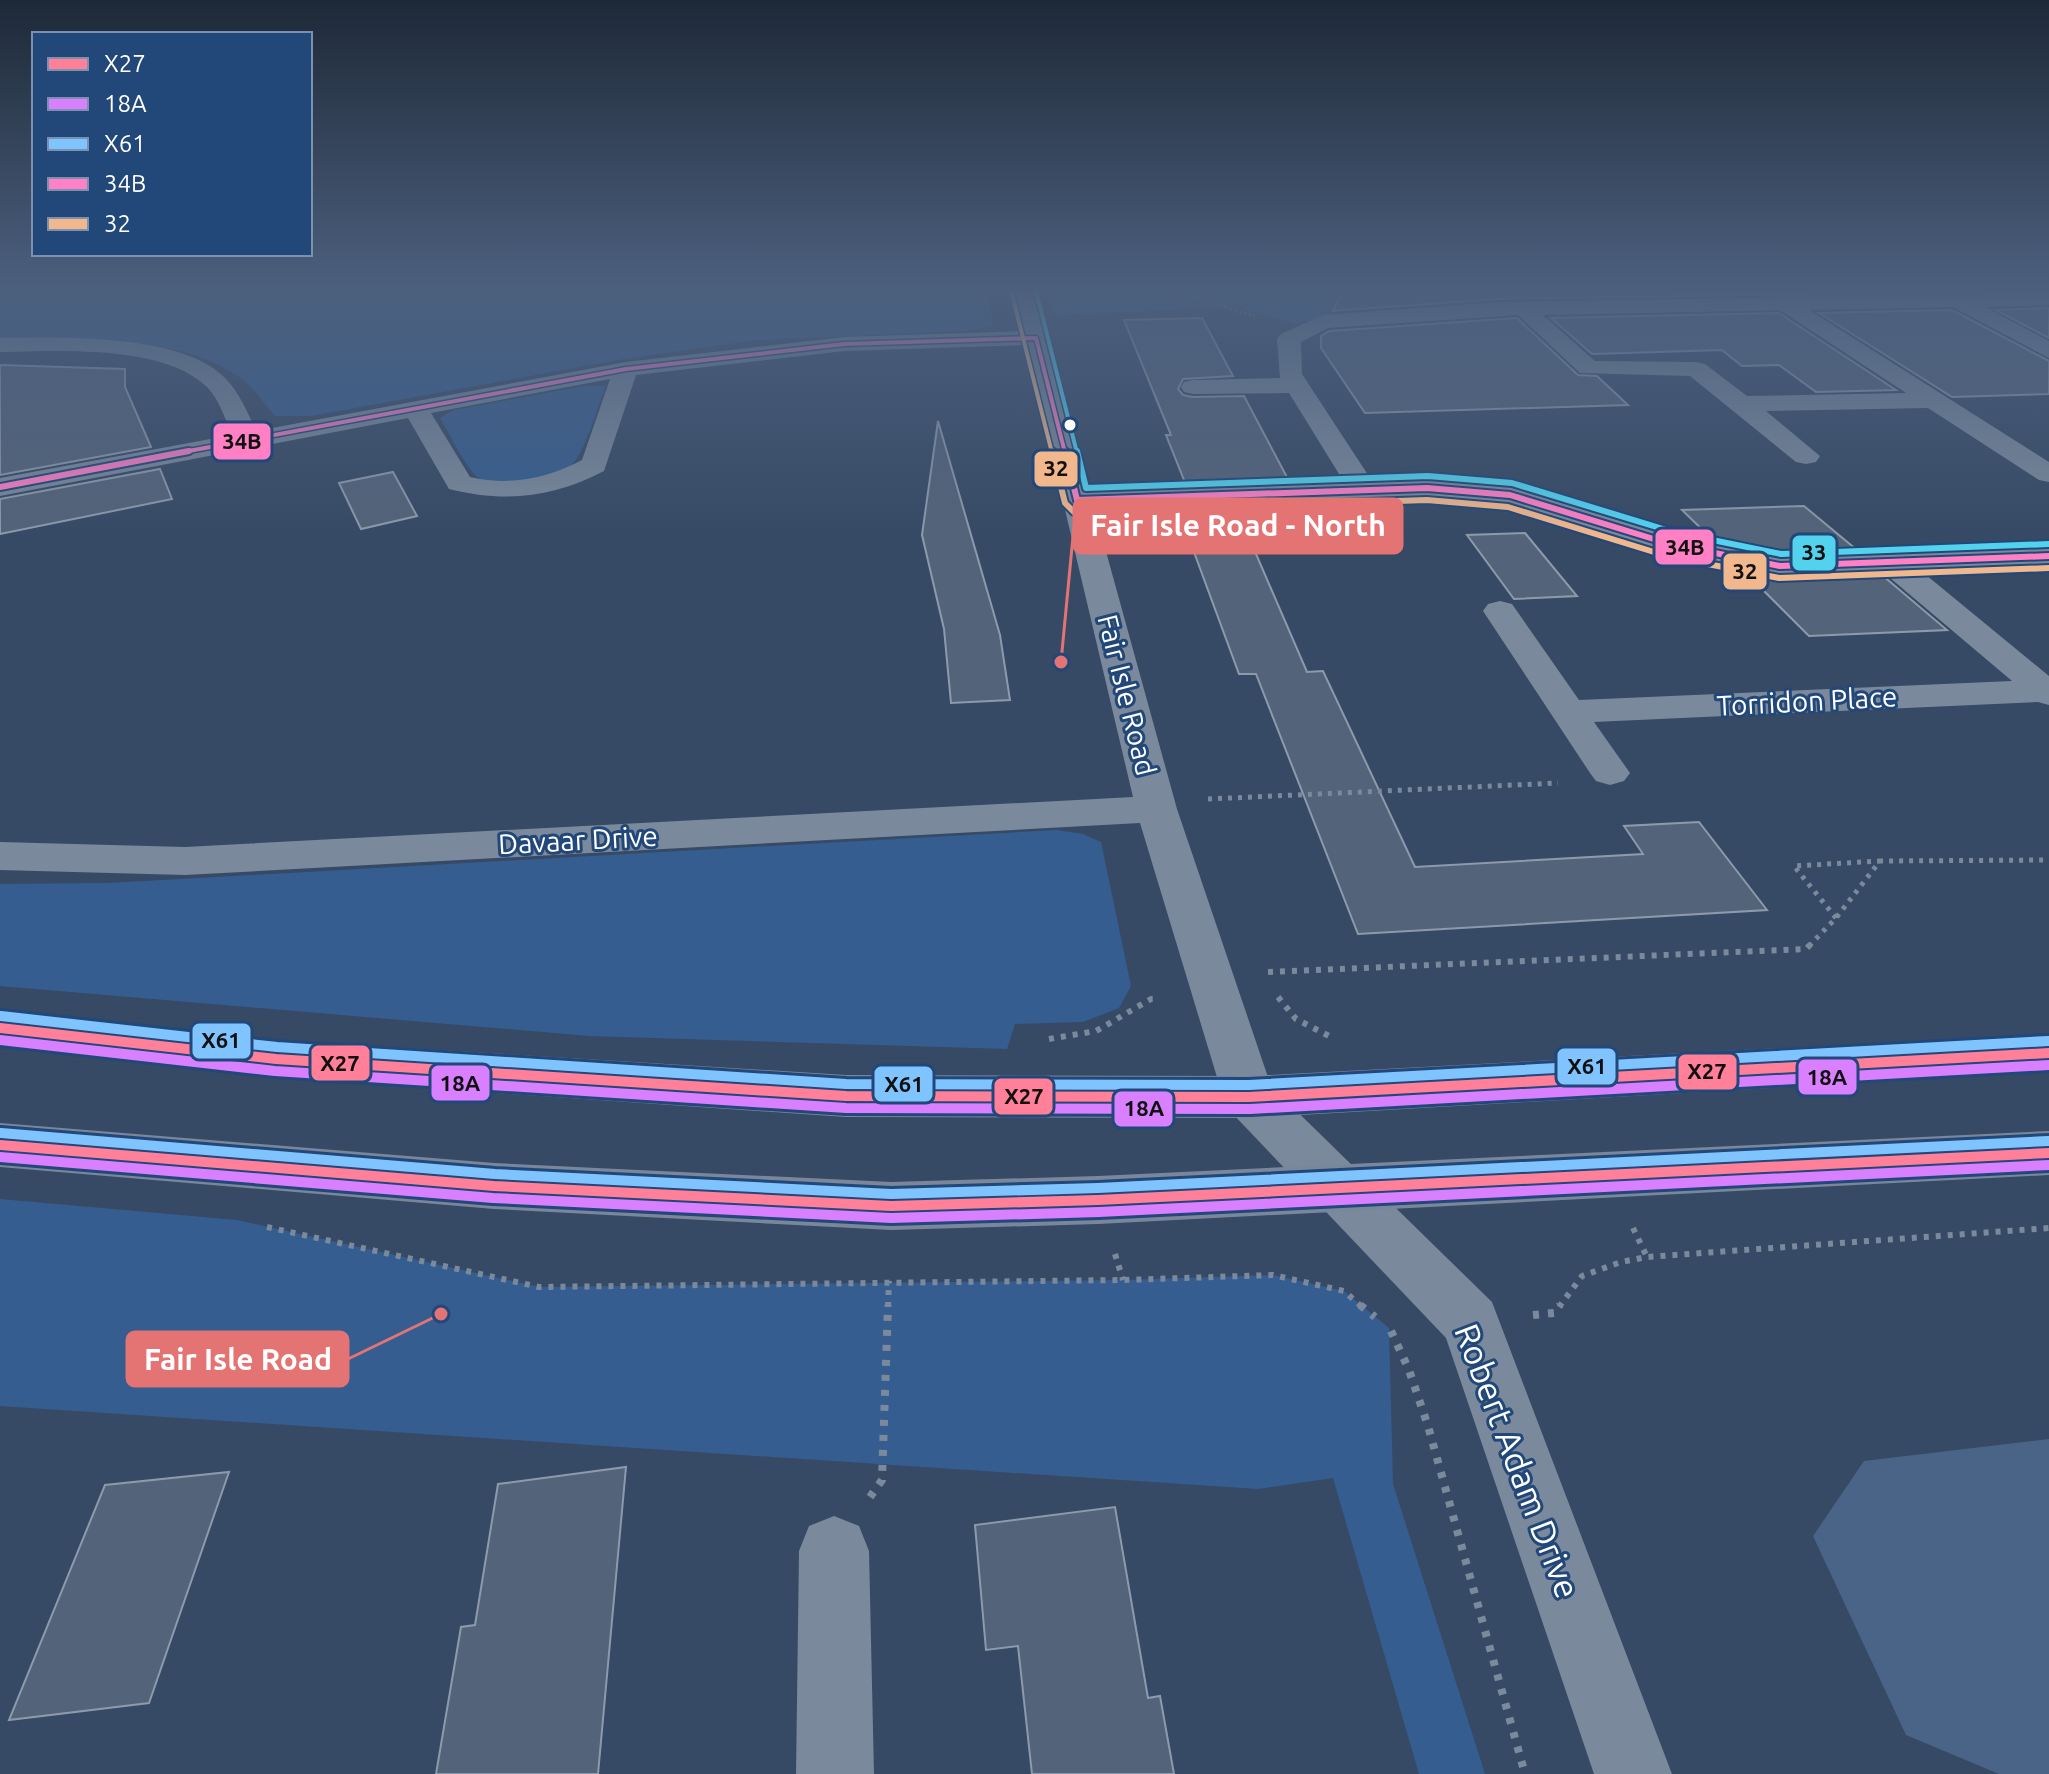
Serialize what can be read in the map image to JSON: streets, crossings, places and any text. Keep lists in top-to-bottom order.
{
  "streets": {
    "street": [
      "Fair Isle Road",
      "Torridon Place",
      "Davaar Drive",
      "Robert Adam Drive"
    ]
  },
  "crossings": [
    ["Fair Isle Road", "Davaar Drive"],
    ["Fair Isle Road", "Robert Adam Drive"]
  ],
  "places": ["Fair Isle Road - North", "Fair Isle Road"],
  "lines": [
    "transit line 34B",
    "transit line 32",
    "transit line 33",
    "transit line X61",
    "transit line X27",
    "transit line 18A"
  ],
  "legend": [
    "X27",
    "18A",
    "X61",
    "34B",
    "32"
  ]
}
